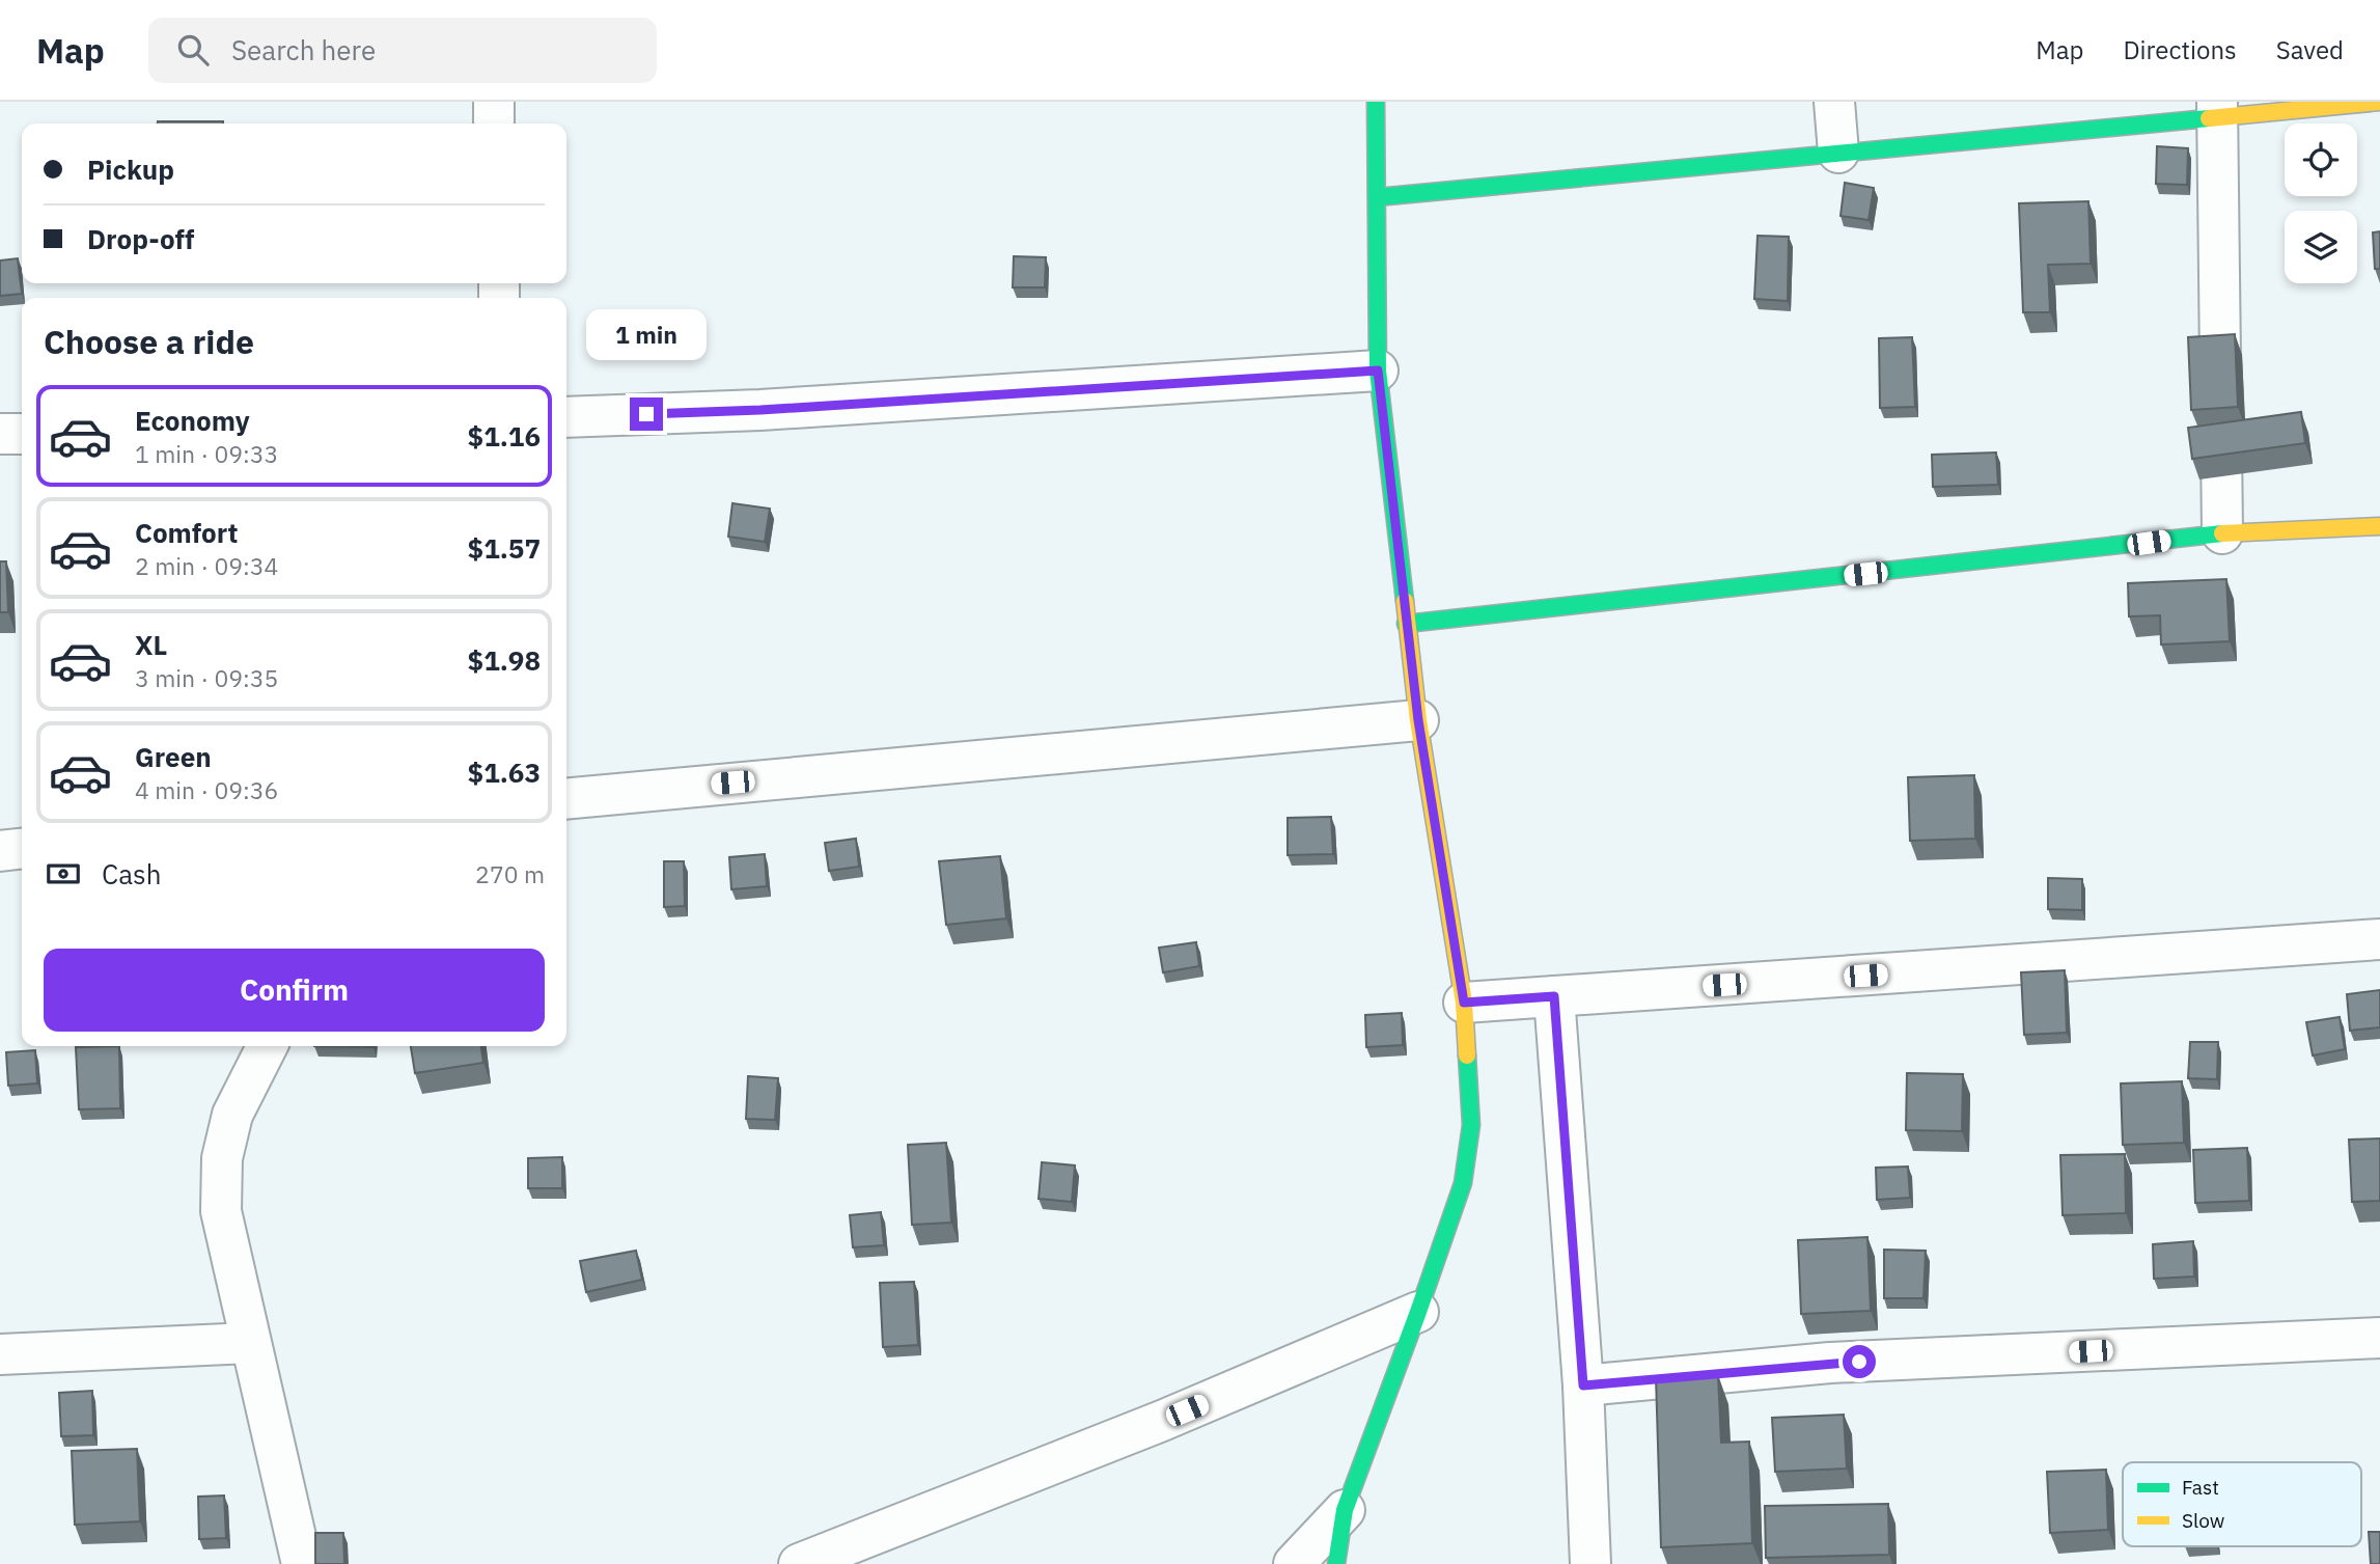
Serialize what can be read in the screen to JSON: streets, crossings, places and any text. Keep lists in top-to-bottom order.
{
  "legend": ["Fast", "Slow"],
  "page": {
    "header": "Map",
    "search": "Search here",
    "nav": ["Map", "Directions", "Saved"],
    "banner": ["Pickup", "Drop-off"],
    "heading": "Choose a ride",
    "bubble": "1 min",
    "list": [
      {
        "name": "Economy",
        "note": "1 min · 09:33",
        "value": "$1.16"
      },
      {
        "name": "Comfort",
        "note": "2 min · 09:34",
        "value": "$1.57"
      },
      {
        "name": "XL",
        "note": "3 min · 09:35",
        "value": "$1.98"
      },
      {
        "name": "Green",
        "note": "4 min · 09:36",
        "value": "$1.63"
      }
    ],
    "pay": ["Cash", "270 m"],
    "buttons": "Confirm"
  }
}
